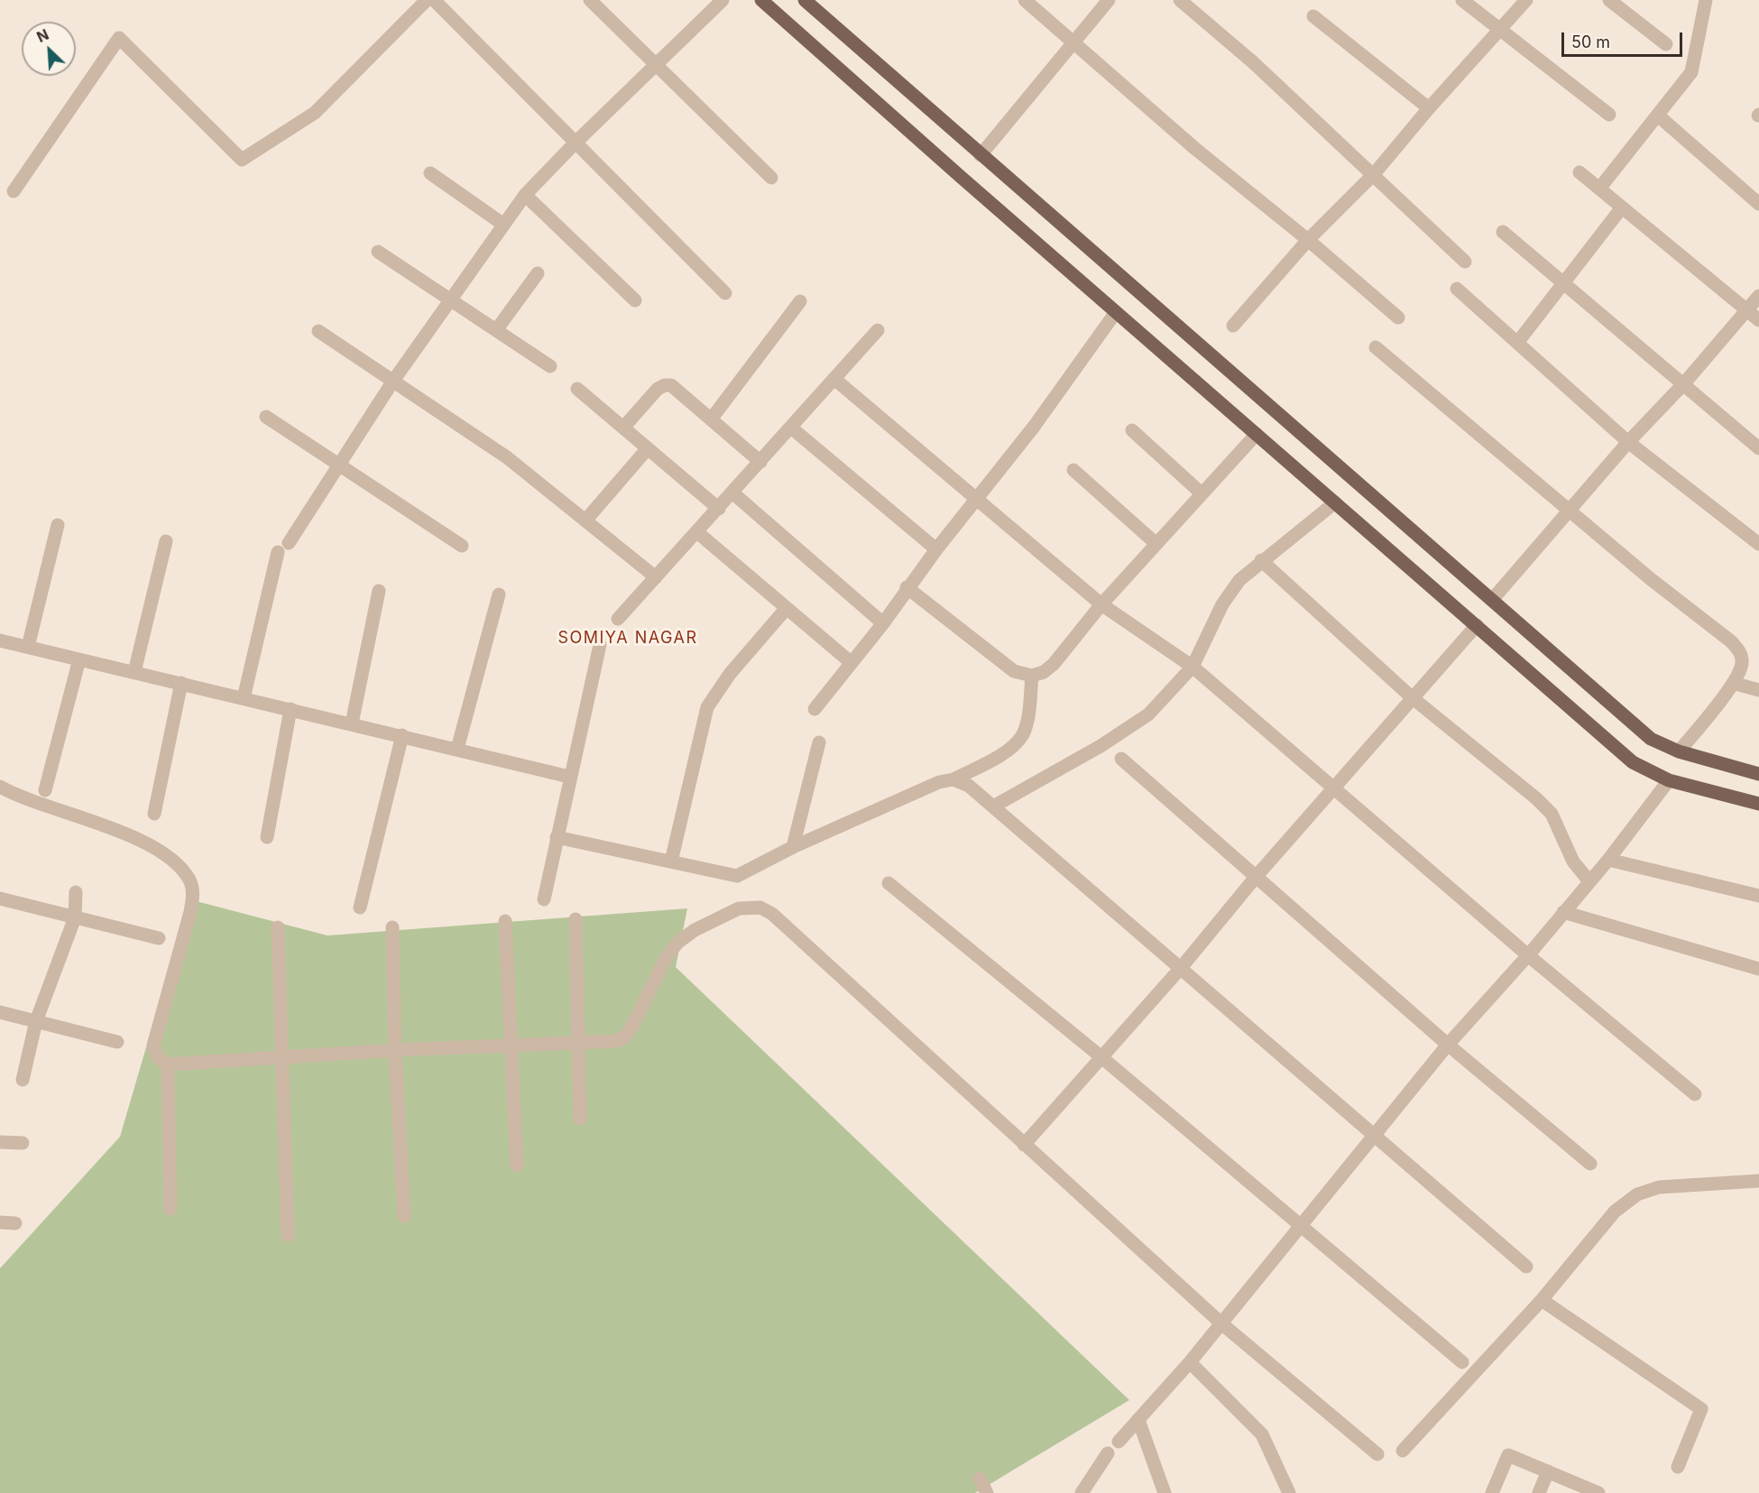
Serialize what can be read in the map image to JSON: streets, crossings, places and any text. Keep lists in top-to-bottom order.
{
  "districts": ["SOMIYA NAGAR"],
  "scale_bar": "50 m",
  "north": "top left"
}
